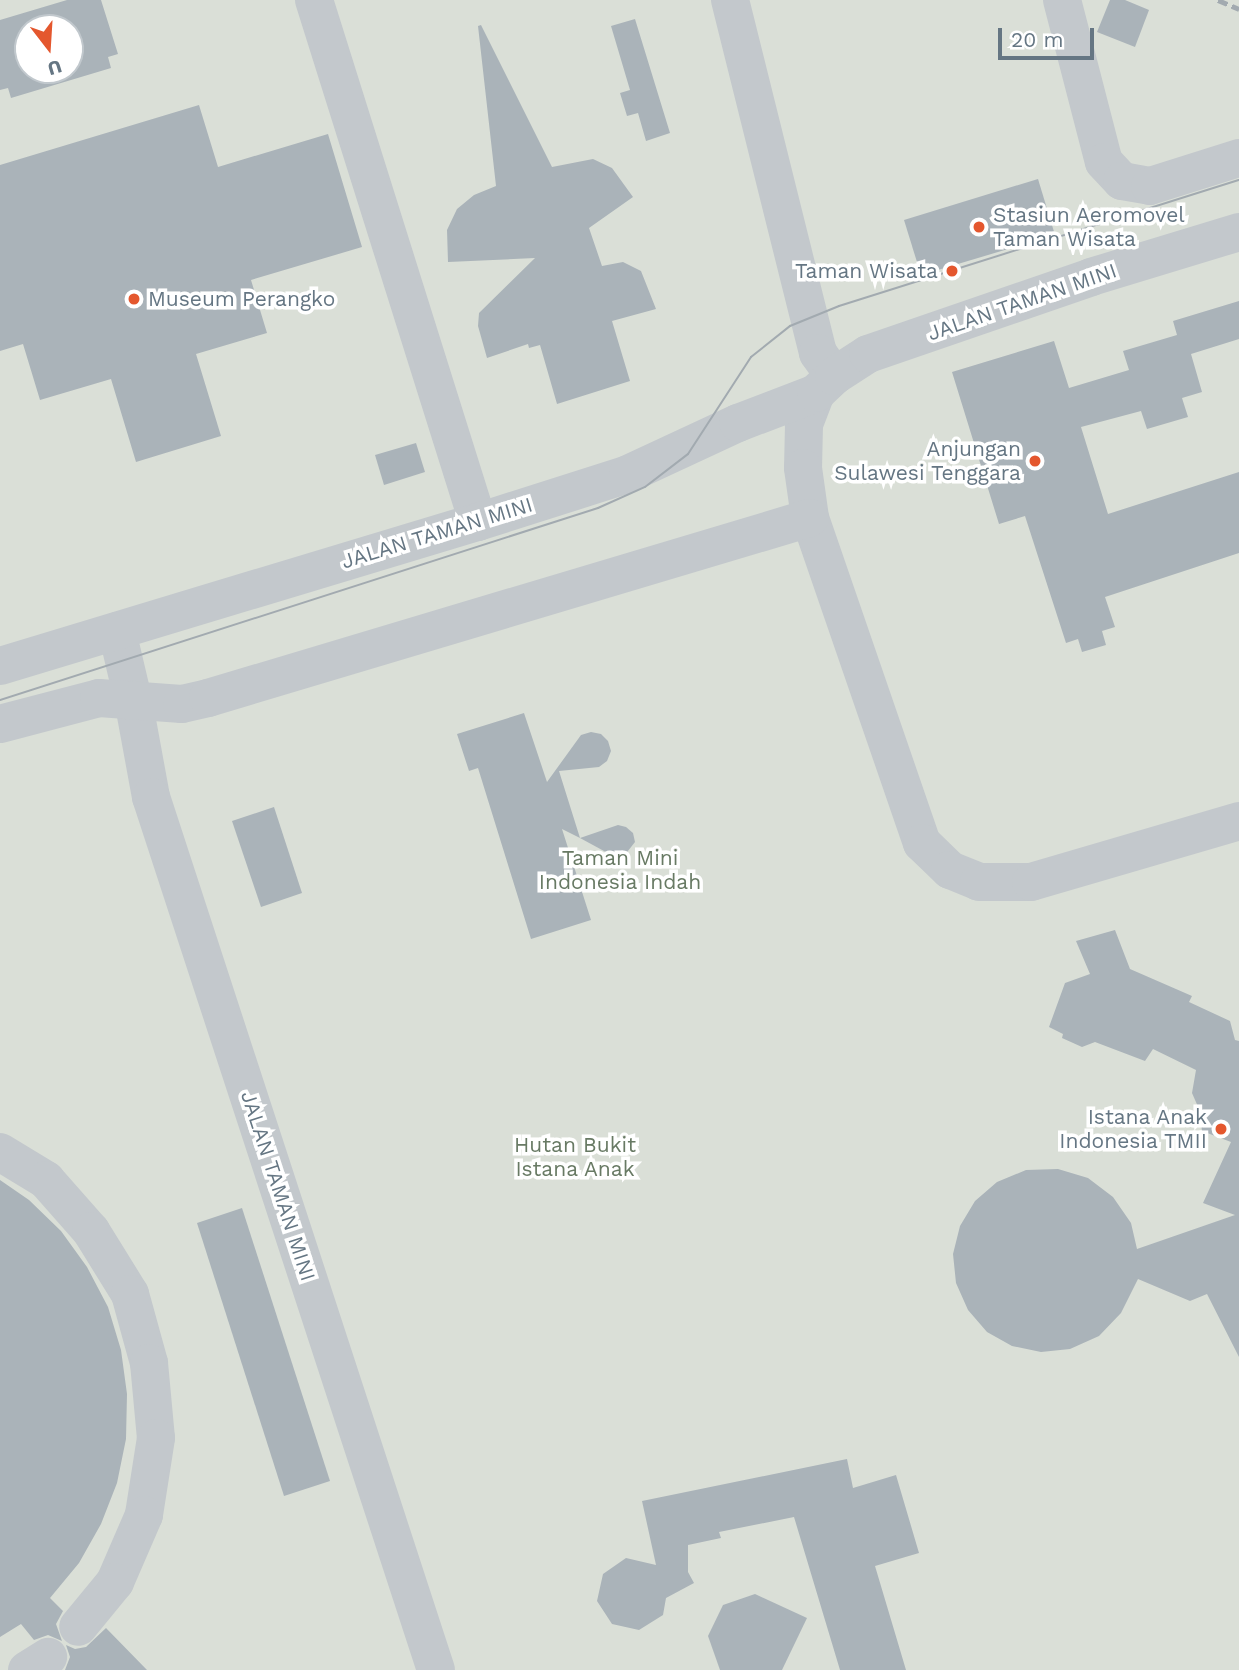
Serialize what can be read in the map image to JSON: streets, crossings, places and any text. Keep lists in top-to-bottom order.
{
  "streets": {
    "lane": ["JALAN TAMAN MINI"]
  },
  "parks": ["Taman Mini Indonesia Indah", "Hutan Bukit Istana Anak"],
  "places": [
    "Stasiun Aeromovel Taman Wisata",
    "Taman Wisata",
    "Museum Perangko",
    "Anjungan Sulawesi Tenggara",
    "Istana Anak Indonesia TMII"
  ],
  "scale_bar": "20 m",
  "north": "bottom"
}
